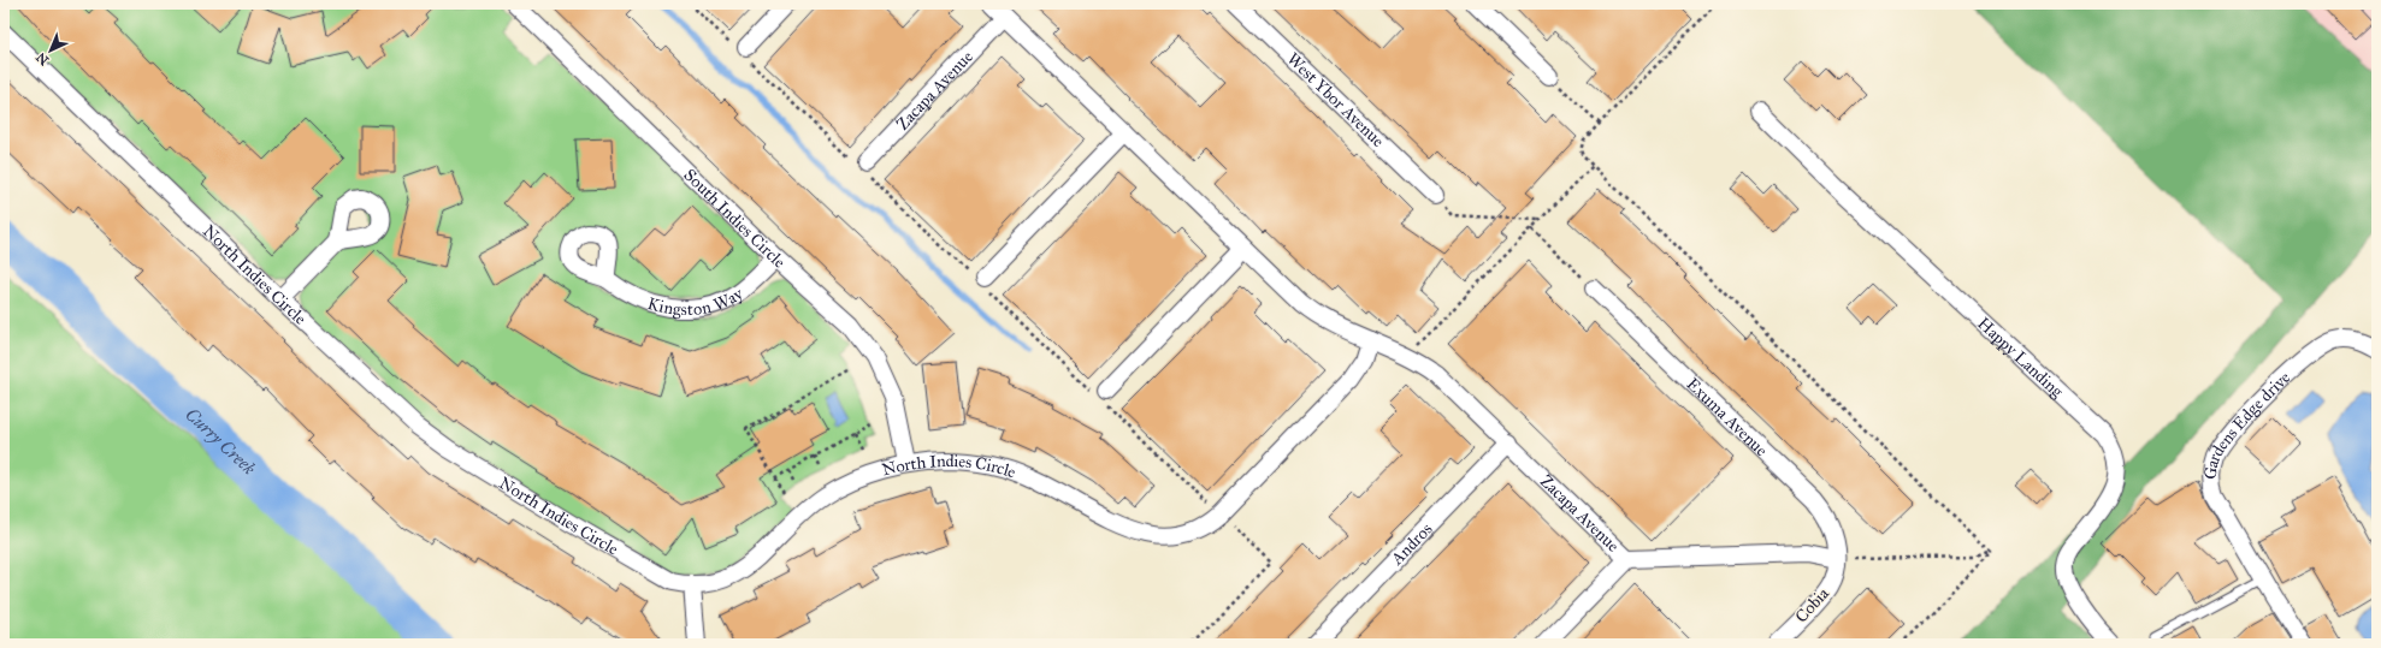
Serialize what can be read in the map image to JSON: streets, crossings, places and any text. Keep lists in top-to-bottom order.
{
  "streets": {
    "street": [
      "Zacapa Avenue",
      "West Ybor Avenue",
      "South Indies Circle",
      "North Indies Circle",
      "Kingston Way",
      "Happy Landing",
      "Exuma Avenue",
      "Gardens Edge drive",
      "Andros",
      "Cobia"
    ]
  },
  "crossings": [
    ["Zacapa Avenue", "Exuma Avenue"],
    ["Zacapa Avenue", "Andros"],
    ["Zacapa Avenue", "Cobia"],
    ["South Indies Circle", "North Indies Circle"],
    ["South Indies Circle", "Kingston Way"],
    ["Exuma Avenue", "Cobia"]
  ],
  "water": ["Curry Creek"],
  "north": "bottom left"
}
